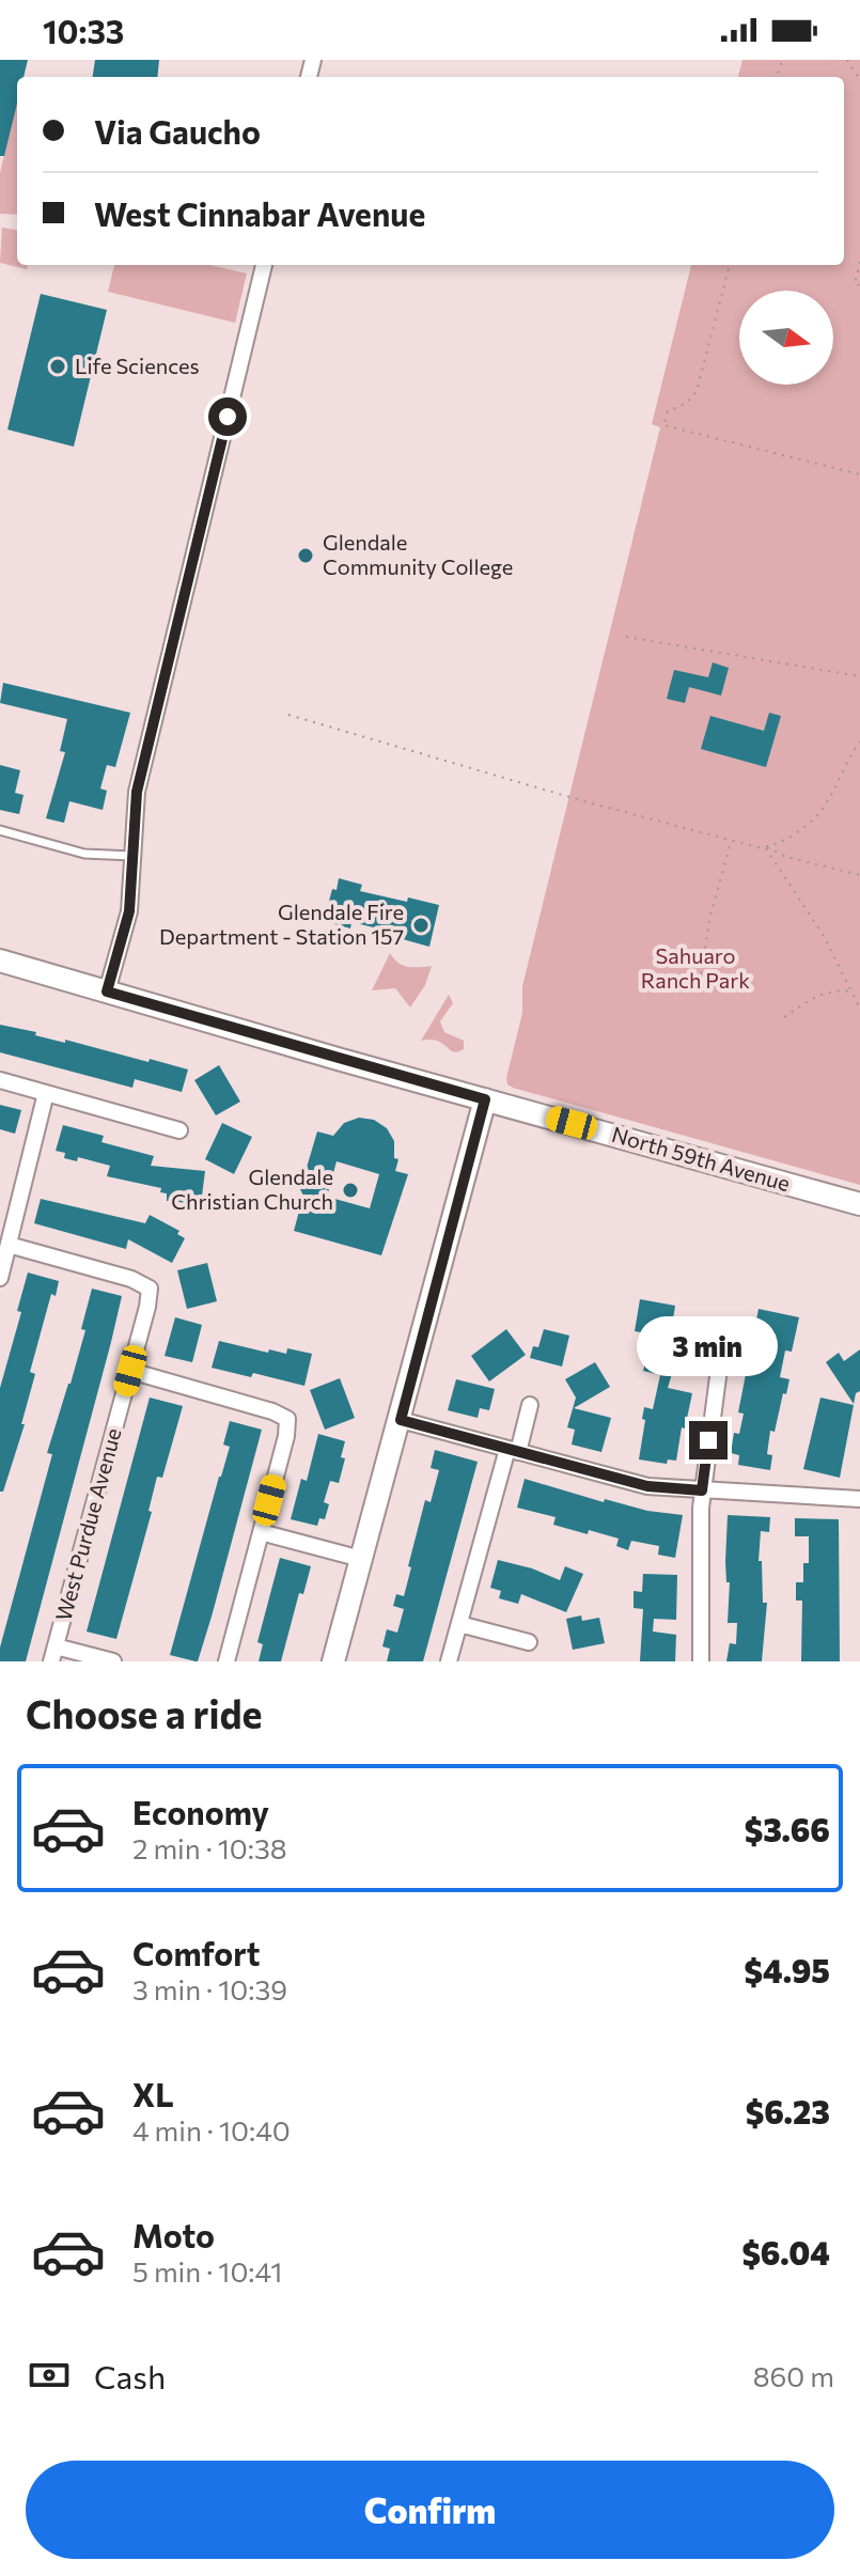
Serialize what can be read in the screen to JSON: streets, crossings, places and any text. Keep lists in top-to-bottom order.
{
  "streets": {
    "main road": ["North 59th Avenue"],
    "street": ["West Purdue Avenue"]
  },
  "parks": ["Sahuaro Ranch Park"],
  "places": [
    "Life Sciences",
    "Glendale Community College",
    "Glendale Fire Department - Station 157",
    "Glendale Christian Church"
  ],
  "north": "right",
  "page": {
    "status": "10:33",
    "banner": ["Via Gaucho", "West Cinnabar Avenue"],
    "bubble": "3 min",
    "heading": "Choose a ride",
    "list": [
      {
        "name": "Economy",
        "note": "2 min · 10:38",
        "value": "$3.66"
      },
      {
        "name": "Comfort",
        "note": "3 min · 10:39",
        "value": "$4.95"
      },
      {
        "name": "XL",
        "note": "4 min · 10:40",
        "value": "$6.23"
      },
      {
        "name": "Moto",
        "note": "5 min · 10:41",
        "value": "$6.04"
      }
    ],
    "pay": ["Cash", "860 m"],
    "buttons": "Confirm"
  }
}
